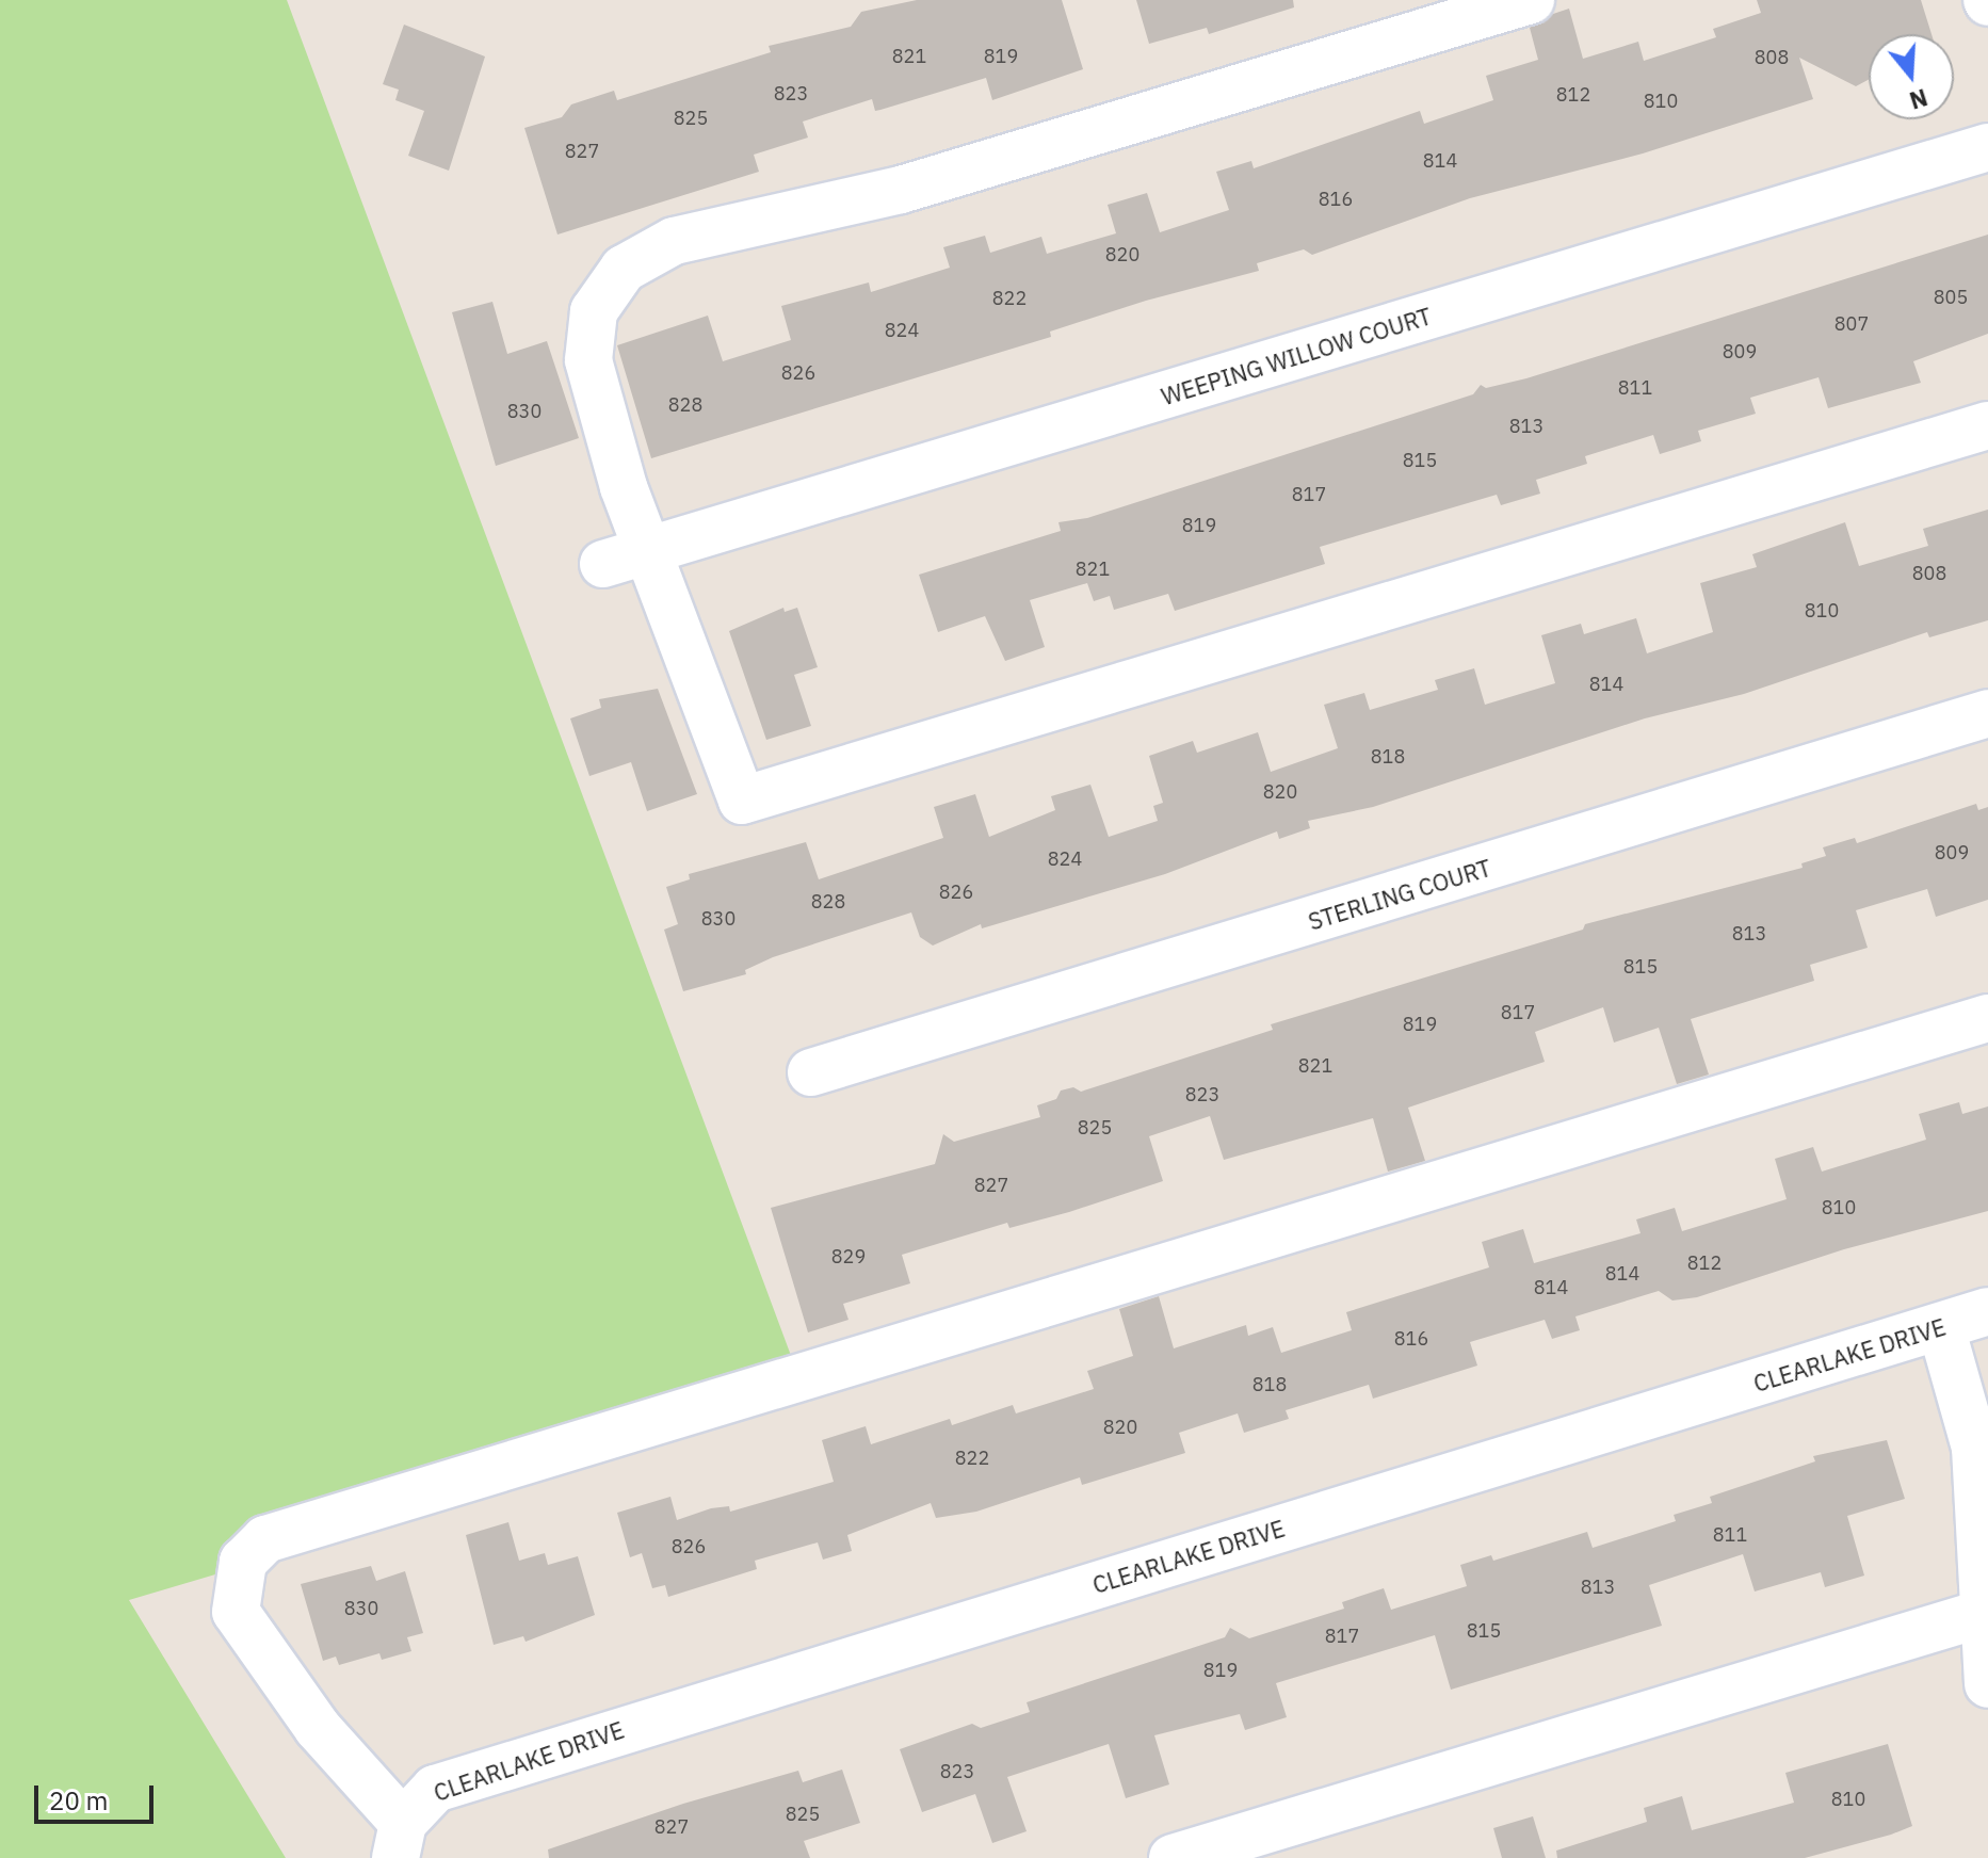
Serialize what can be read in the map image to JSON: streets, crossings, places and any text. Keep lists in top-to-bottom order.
{
  "streets": {
    "street": ["WEEPING WILLOW COURT", "STERLING COURT", "CLEARLAKE DRIVE"]
  },
  "house_numbers": [
    "821",
    "819",
    "808",
    "823",
    "812",
    "810",
    "825",
    "827",
    "814",
    "816",
    "820",
    "805",
    "822",
    "807",
    "824",
    "809",
    "826",
    "811",
    "828",
    "830",
    "813",
    "815",
    "817",
    "819",
    "821",
    "808",
    "810",
    "814",
    "818",
    "820",
    "809",
    "824",
    "826",
    "828",
    "830",
    "813",
    "815",
    "817",
    "819",
    "821",
    "823",
    "825",
    "827",
    "810",
    "829",
    "812",
    "814",
    "814",
    "816",
    "818",
    "820",
    "822",
    "811",
    "826",
    "813",
    "830",
    "815",
    "817",
    "819",
    "823",
    "810",
    "825",
    "827"
  ],
  "scale_bar": "20 m",
  "north": "bottom"
}
